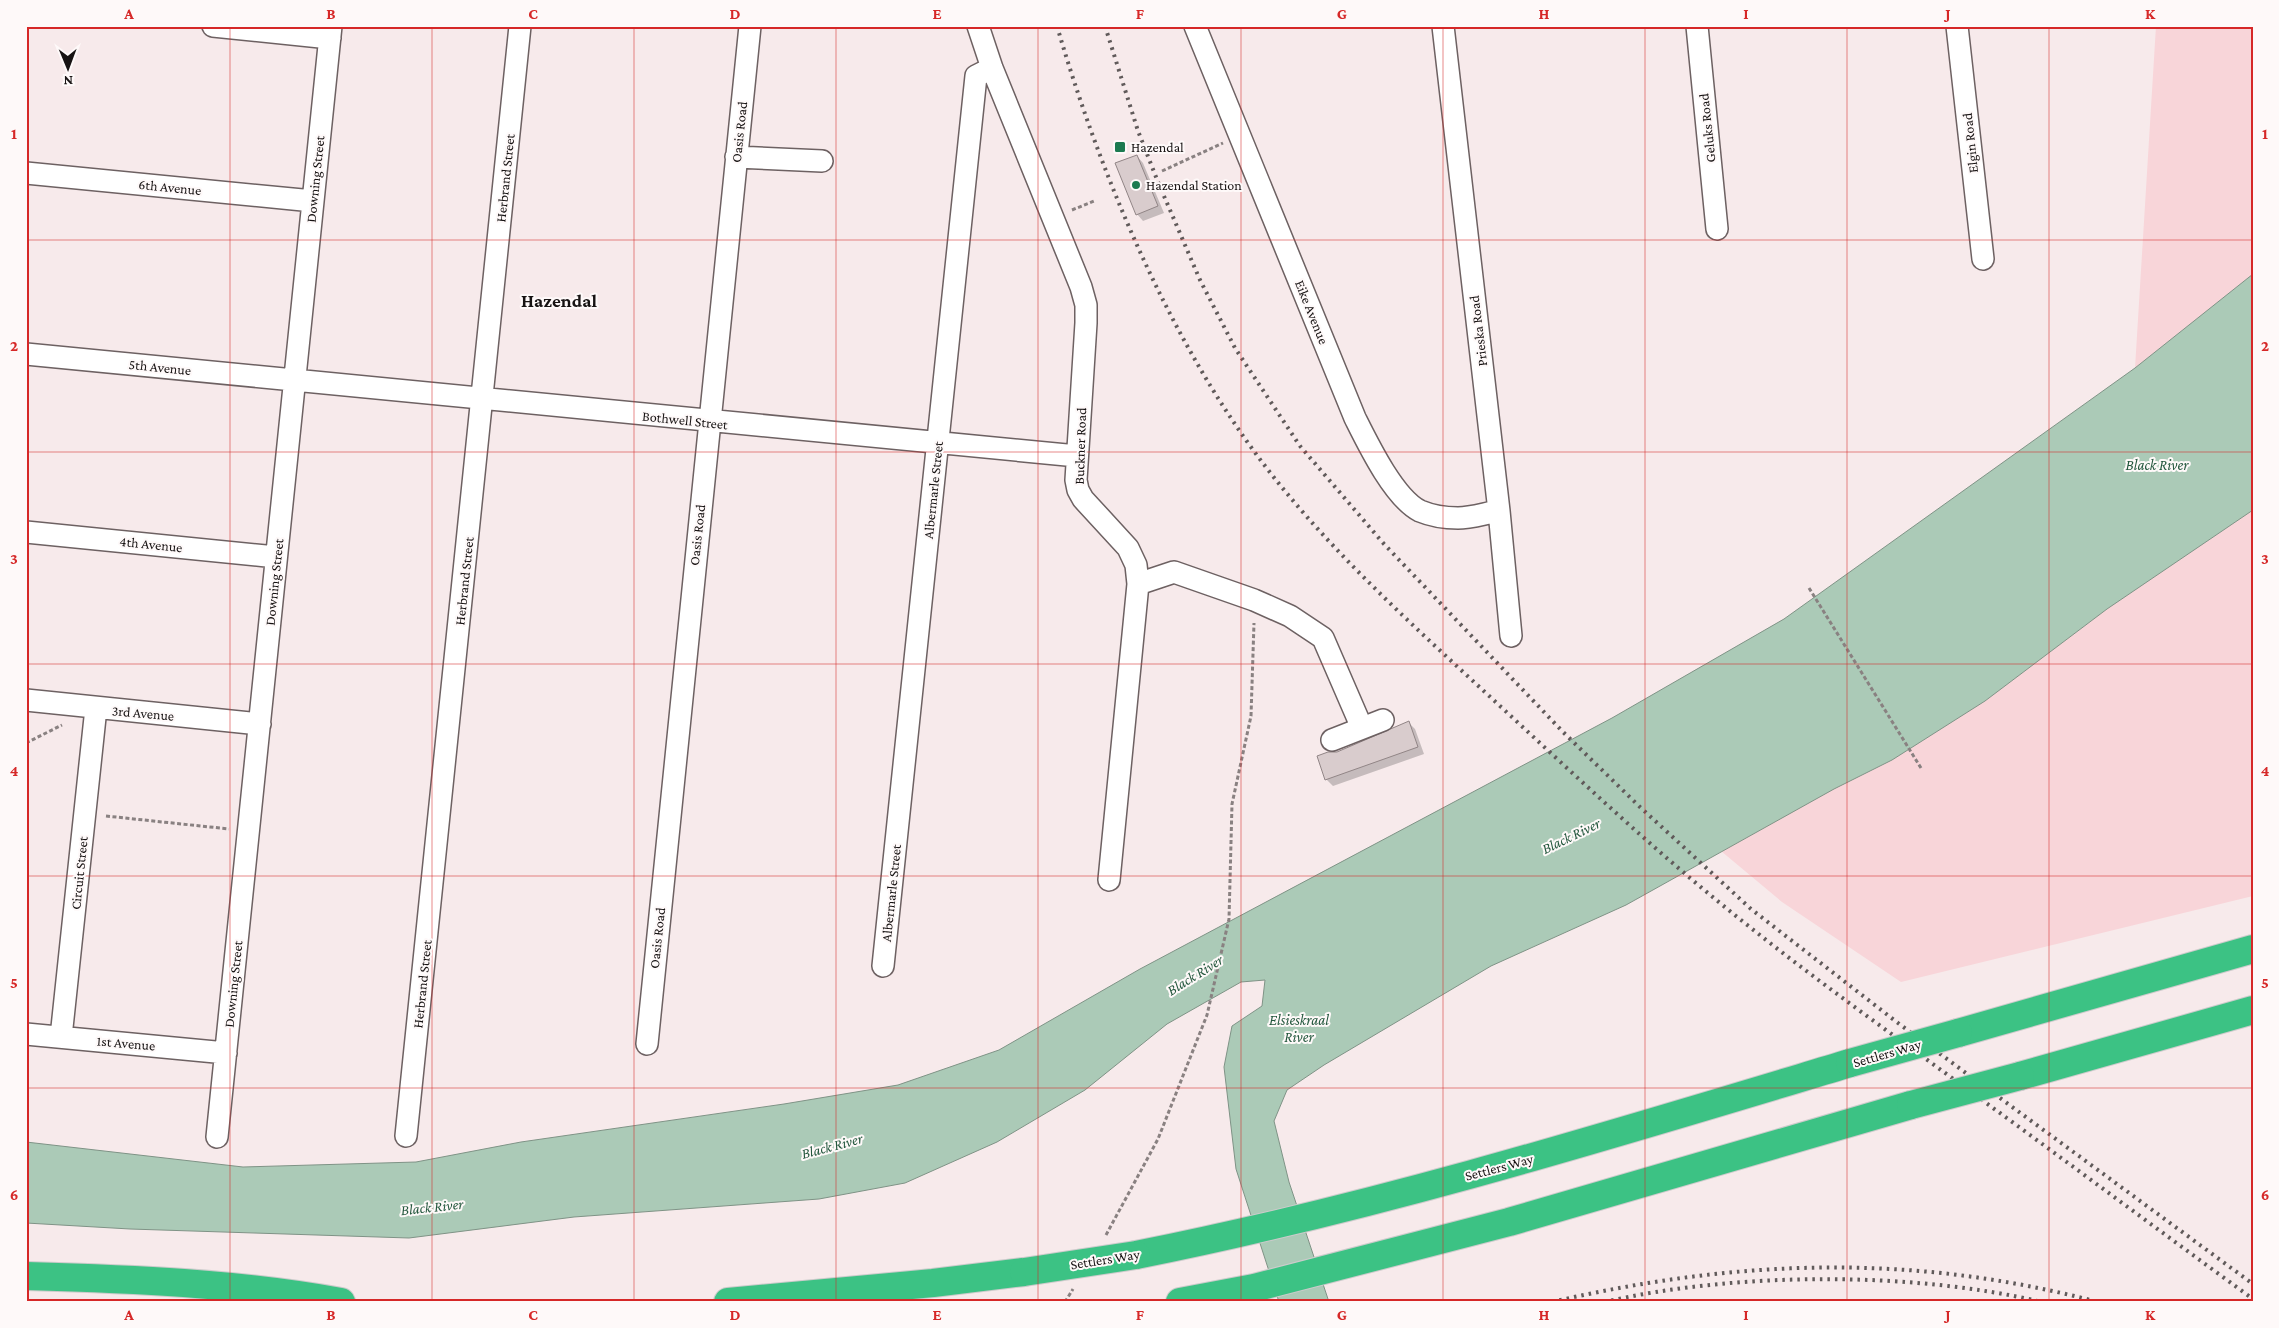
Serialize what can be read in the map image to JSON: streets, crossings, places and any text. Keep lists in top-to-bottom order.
{
  "streets": {
    "highway": ["Settlers Way"],
    "street": [
      "Geluks Road",
      "Oasis Road",
      "Elgin Road",
      "Herbrand Street",
      "Downing Street",
      "6th Avenue",
      "Eike Avenue",
      "Prieska Road",
      "5th Avenue",
      "Bothwell Street",
      "Buckner Road",
      "Albermarle Street",
      "4th Avenue",
      "3rd Avenue",
      "Circuit Street",
      "1st Avenue"
    ]
  },
  "crossings": [
    ["Oasis Road", "Bothwell Street"],
    ["Herbrand Street", "Bothwell Street"],
    ["Downing Street", "6th Avenue"],
    ["Downing Street", "5th Avenue"],
    ["Downing Street", "Bothwell Street"],
    ["Downing Street", "4th Avenue"],
    ["Downing Street", "3rd Avenue"],
    ["Downing Street", "1st Avenue"],
    ["Eike Avenue", "Prieska Road"],
    ["5th Avenue", "Bothwell Street"],
    ["Bothwell Street", "Buckner Road"],
    ["Bothwell Street", "Albermarle Street"],
    ["Buckner Road", "Albermarle Street"],
    ["3rd Avenue", "Circuit Street"],
    ["Circuit Street", "1st Avenue"]
  ],
  "districts": ["Hazendal"],
  "water": ["Black River", "Elsieskraal River"],
  "places": {
    "transit": ["Hazendal"],
    "other": ["Hazendal Station"]
  },
  "north": "bottom",
  "grid": {
    "columns": [
      "A",
      "B",
      "C",
      "D",
      "E",
      "F",
      "G",
      "H",
      "I",
      "J",
      "K"
    ],
    "rows": [
      "1",
      "2",
      "3",
      "4",
      "5",
      "6"
    ]
  }
}
